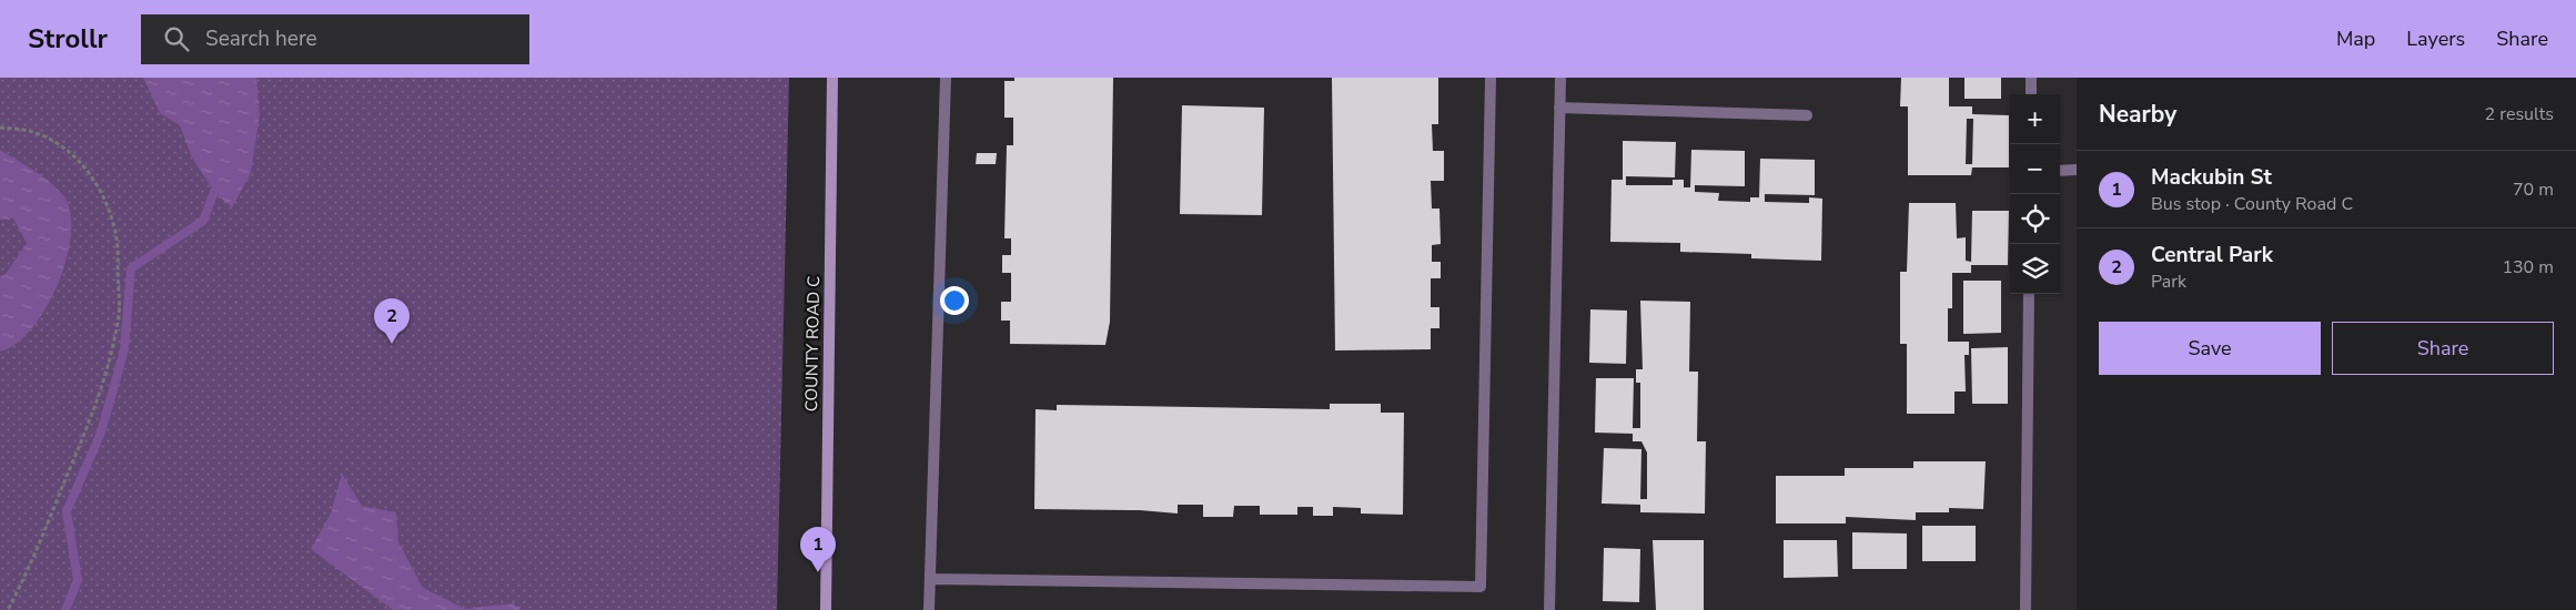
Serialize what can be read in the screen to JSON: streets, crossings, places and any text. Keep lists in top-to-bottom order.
{
  "streets": {
    "main road": ["COUNTY ROAD C"]
  },
  "page": {
    "header": "Strollr",
    "search": "Search here",
    "nav": ["Map", "Layers", "Share"],
    "heading": ["Nearby", "2 results"],
    "map_buttons": ["+", "−"],
    "list": [
      {
        "mark": "1",
        "name": "Mackubin St",
        "note": "Bus stop · County Road C",
        "value": "70 m"
      },
      {
        "mark": "2",
        "name": "Central Park",
        "note": "Park",
        "value": "130 m"
      }
    ],
    "pins": ["2", "1"],
    "buttons": ["Save", "Share"]
  }
}
